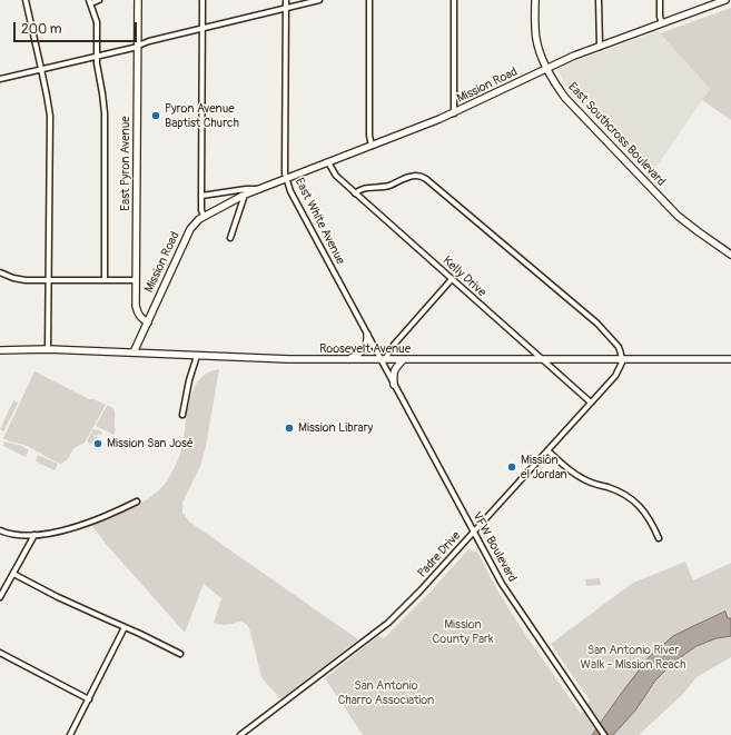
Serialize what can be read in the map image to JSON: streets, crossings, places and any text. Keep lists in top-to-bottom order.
{
  "streets": {
    "main road": [
      "Mission Road",
      "East Southcross Boulevard",
      "East Pyron Avenue",
      "Roosevelt Avenue"
    ],
    "street": [
      "East White Avenue",
      "Kelly Drive",
      "VFW Boulevard",
      "Padre Drive"
    ]
  },
  "crossings": [
    ["Mission Road", "East Southcross Boulevard"],
    ["Mission Road", "East Pyron Avenue"],
    ["Mission Road", "East White Avenue"],
    ["Mission Road", "Kelly Drive"],
    ["Mission Road", "Roosevelt Avenue"],
    ["East White Avenue", "Roosevelt Avenue"],
    ["East White Avenue", "VFW Boulevard"],
    ["Kelly Drive", "Roosevelt Avenue"],
    ["Kelly Drive", "Padre Drive"],
    ["Roosevelt Avenue", "VFW Boulevard"],
    ["Roosevelt Avenue", "Padre Drive"],
    ["VFW Boulevard", "Padre Drive"]
  ],
  "parks": ["Mission County Park", "San Antonio River Walk - Mission Reach", "San Antonio Charro Association"],
  "places": [
    "Pyron Avenue Baptist Church",
    "Mission Library",
    "Mission San José",
    "Mission el Jordan"
  ],
  "scale_bar": "200 m"
}
